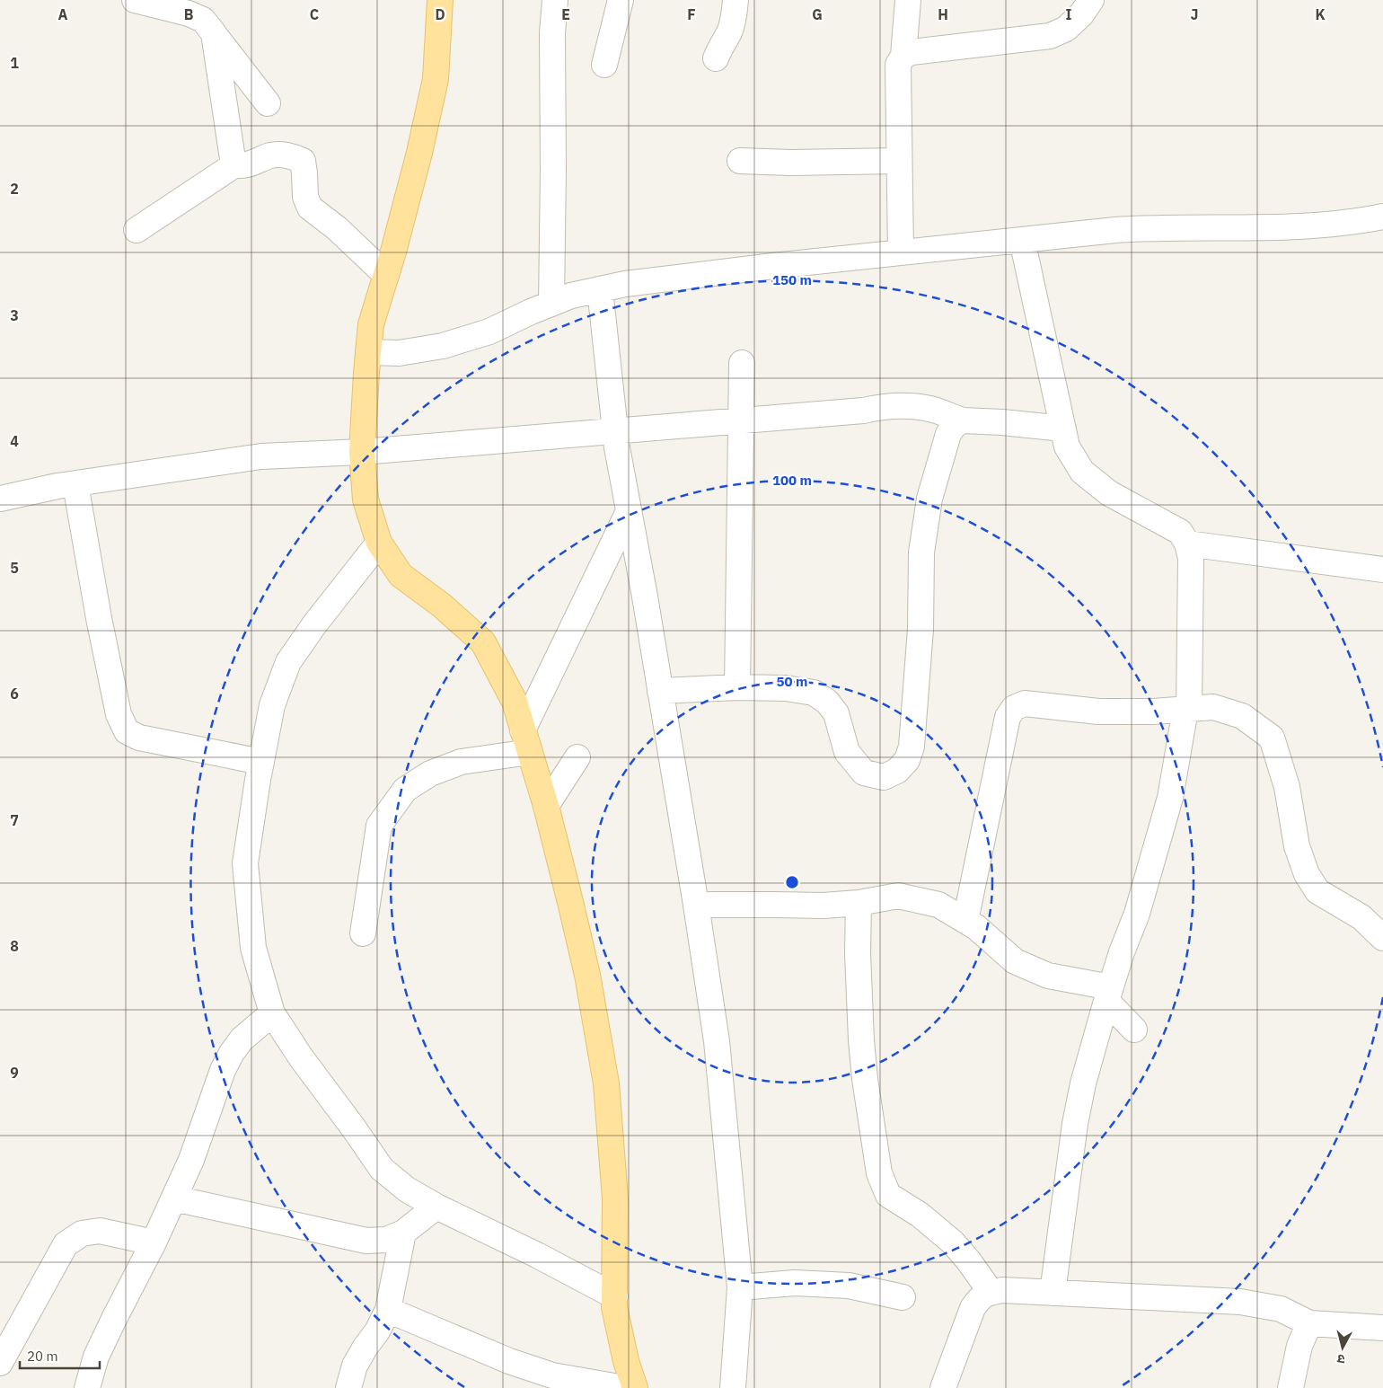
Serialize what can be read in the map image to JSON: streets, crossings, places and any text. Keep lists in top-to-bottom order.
{
  "scale_bar": "20 m",
  "north": "bottom",
  "grid": {
    "columns": [
      "A",
      "B",
      "C",
      "D",
      "E",
      "F",
      "G",
      "H",
      "I",
      "J",
      "K"
    ],
    "rows": [
      "1",
      "2",
      "3",
      "4",
      "5",
      "6",
      "7",
      "8",
      "9"
    ]
  },
  "rings": ["150 m", "100 m", "50 m"]
}
